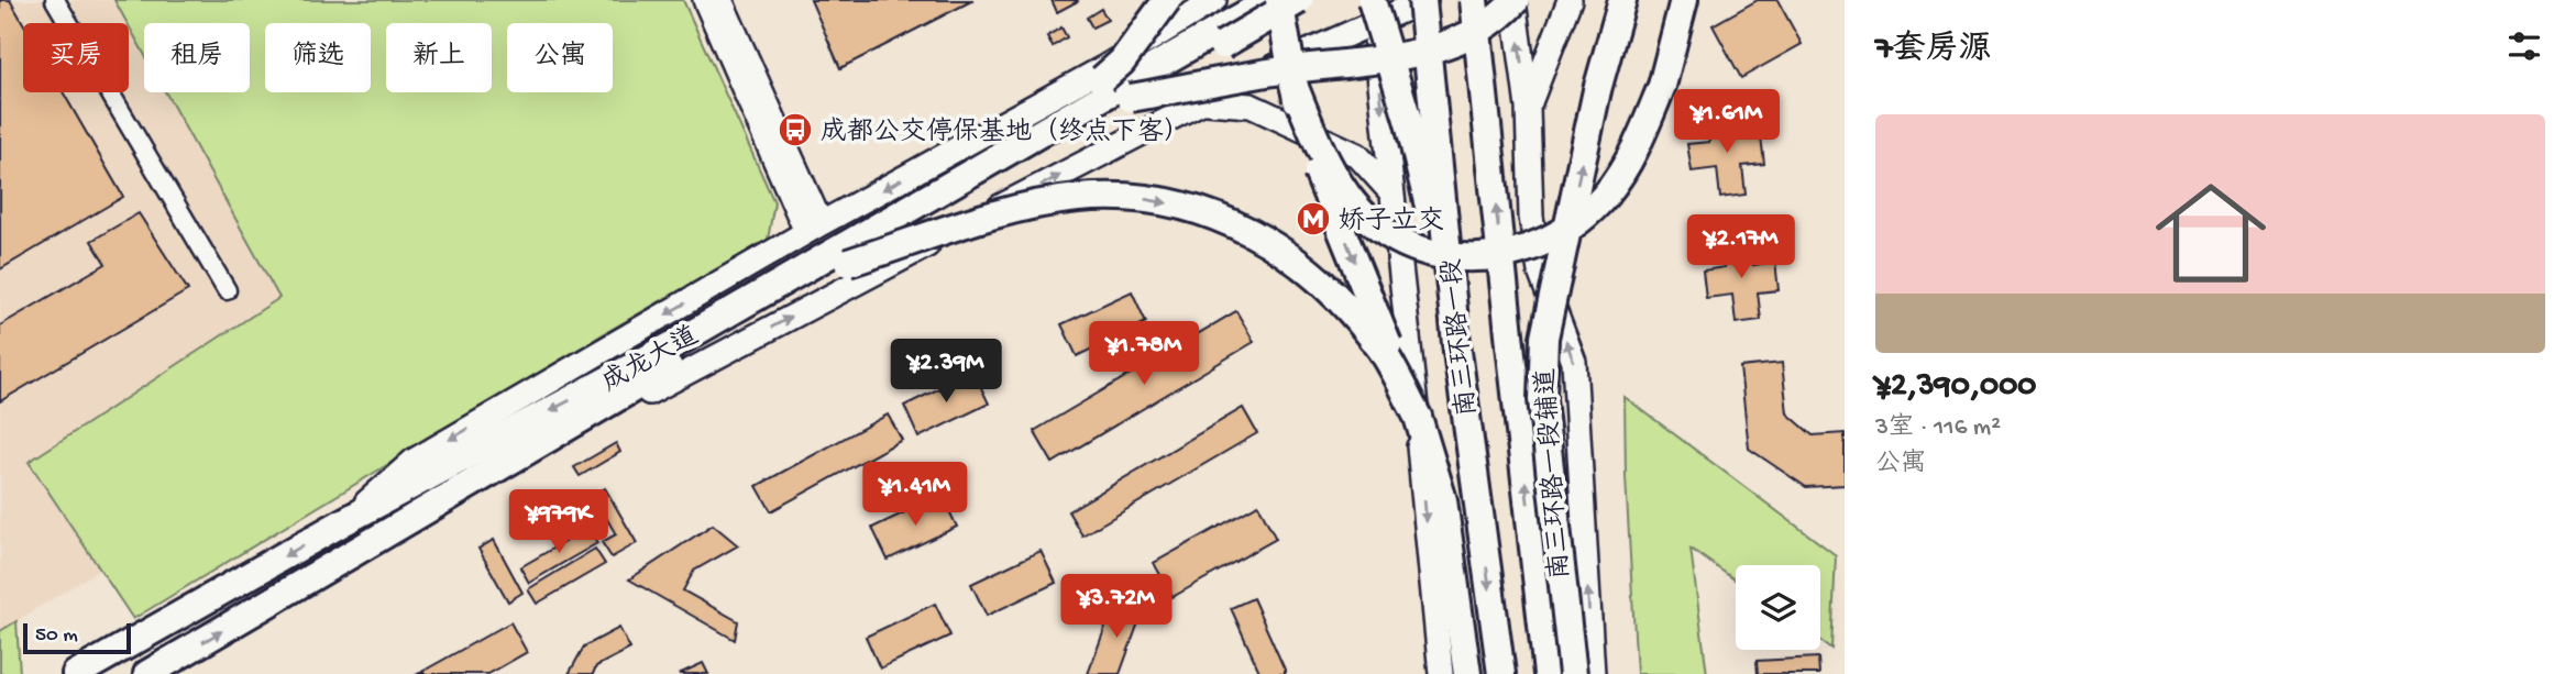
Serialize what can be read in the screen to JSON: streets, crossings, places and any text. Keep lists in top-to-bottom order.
{
  "streets": {
    "highway": ["南三环路一段", "成龙大道"],
    "main road": ["南三环路一段辅道"]
  },
  "places": {
    "bus stop": ["成都公交停保基地（终点下客）"],
    "metro station": ["娇子立交"]
  },
  "scale_bar": "50 m",
  "page": {
    "heading": "7套房源",
    "chip": [
      "买房",
      "租房",
      "筛选",
      "新上",
      "公寓"
    ],
    "price": [
      "¥1.61M",
      "¥2.17M",
      "¥1.78M",
      "¥2.39M",
      "¥1.41M",
      "¥979K",
      "¥3.72M"
    ],
    "list": [
      {
        "name": "¥2,390,000",
        "note": "3室 · 116 m² · 公寓"
      }
    ],
    "scale": "50 m"
  }
}
